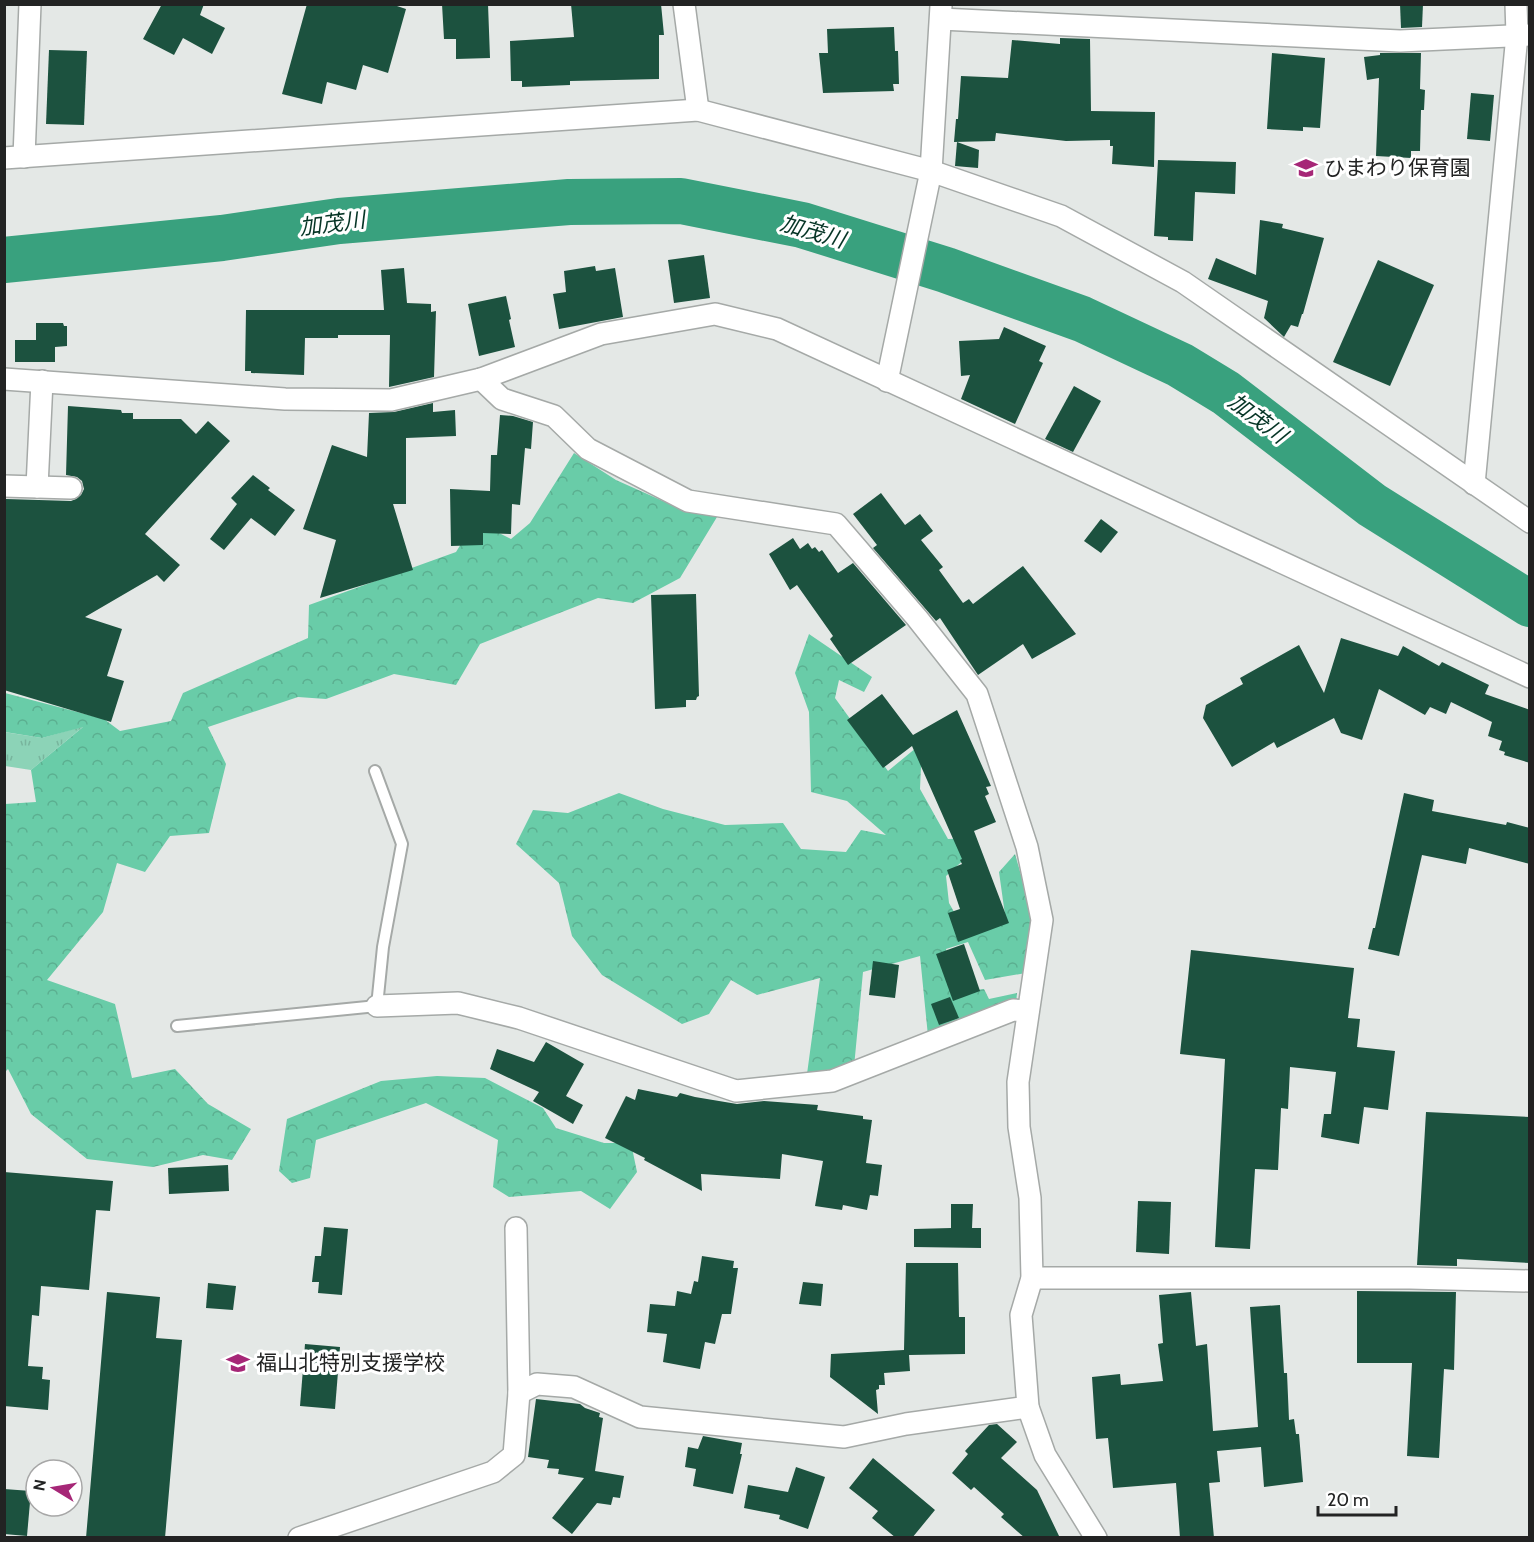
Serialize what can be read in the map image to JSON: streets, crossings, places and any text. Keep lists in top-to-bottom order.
{
  "water": ["加茂川"],
  "places": {
    "school or university": ["ひまわり保育園", "福山北特別支援学校"]
  },
  "scale_bar": "20 m",
  "north": "left"
}
